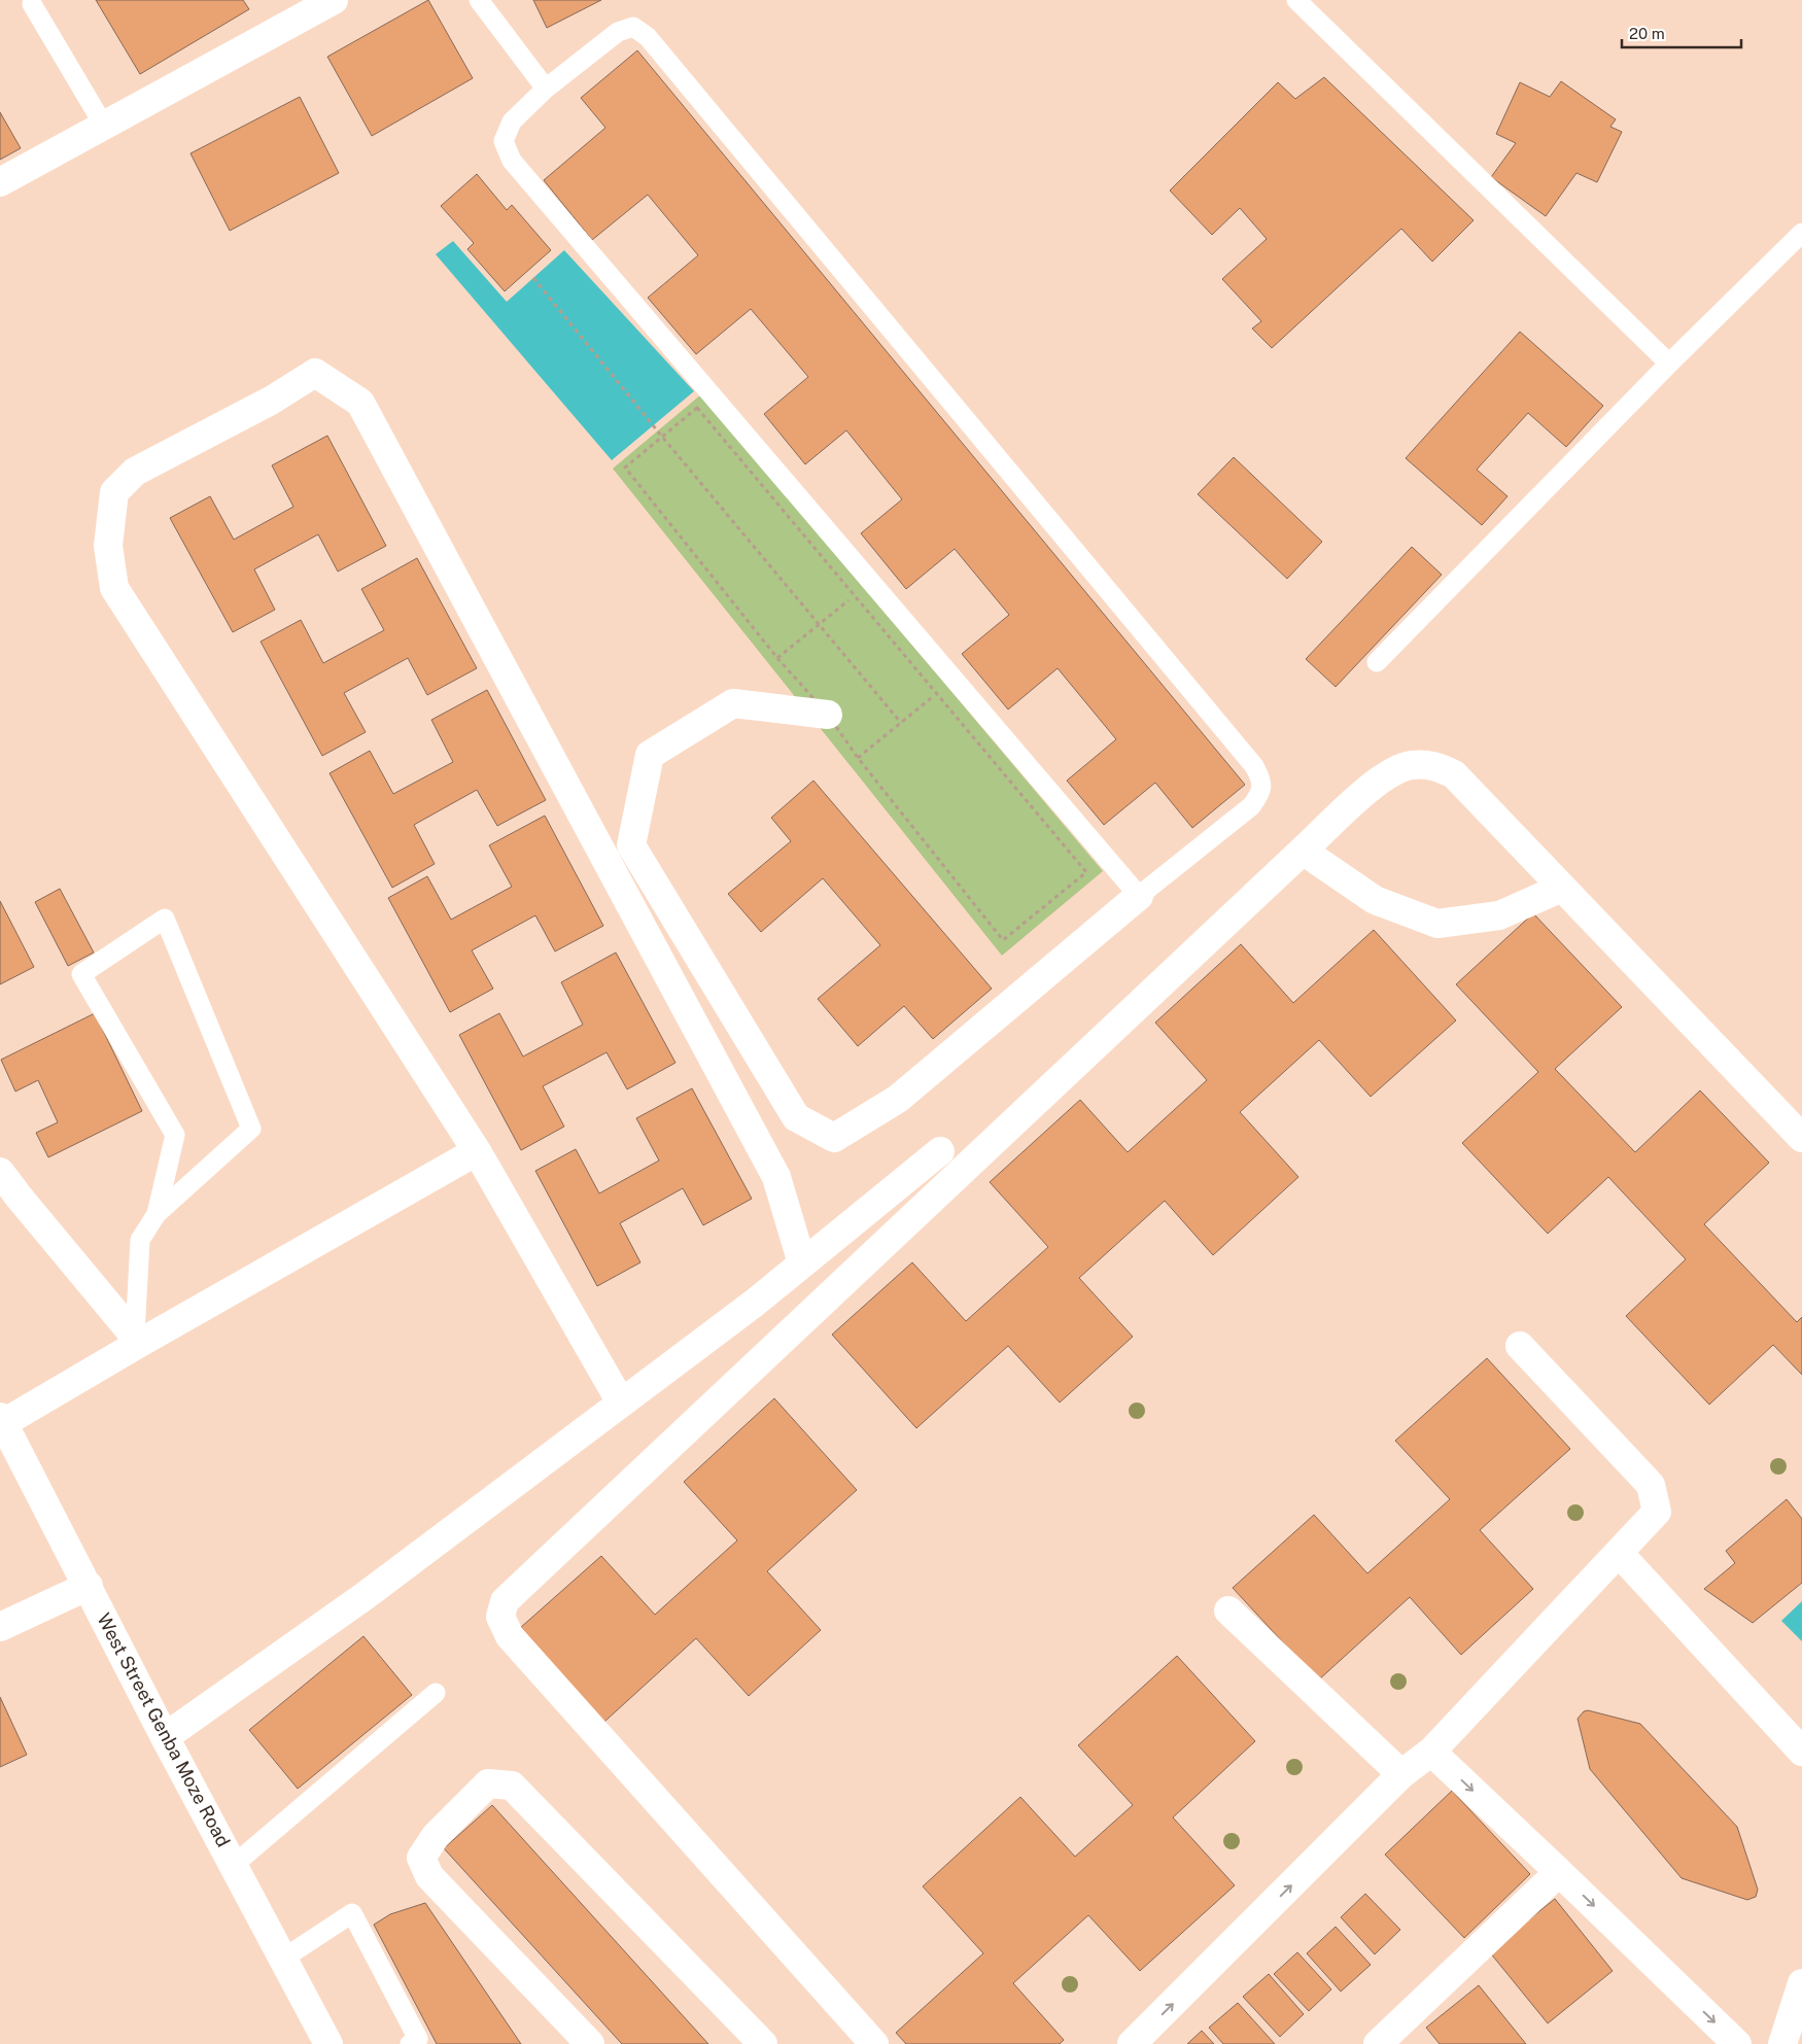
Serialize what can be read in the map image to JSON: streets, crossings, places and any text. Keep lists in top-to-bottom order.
{
  "streets": {
    "street": ["West Street Genba Moze Road"]
  },
  "scale_bar": "20 m"
}
